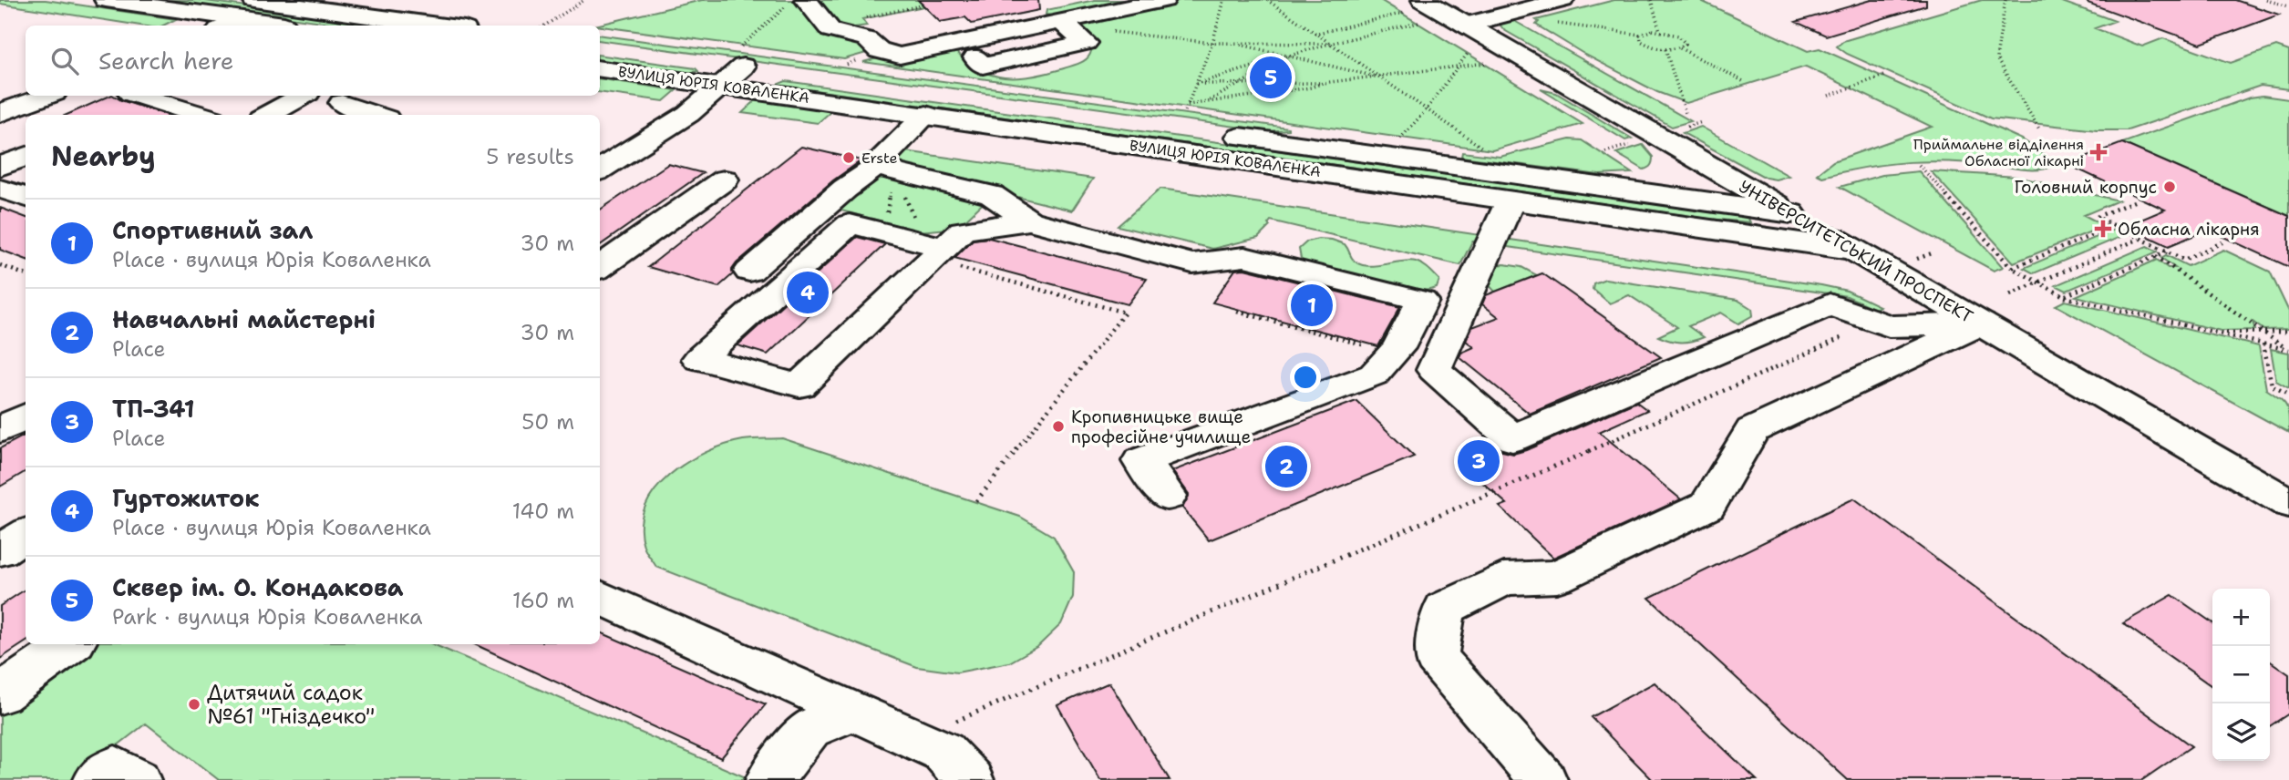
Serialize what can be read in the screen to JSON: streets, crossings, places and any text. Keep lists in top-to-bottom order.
{
  "streets": {
    "main road": ["ВУЛИЦЯ ЮРІЯ КОВАЛЕНКА", "УНІВЕРСИТЕТСЬКИЙ ПРОСПЕКТ"]
  },
  "crossings": [
    ["ВУЛИЦЯ ЮРІЯ КОВАЛЕНКА", "УНІВЕРСИТЕТСЬКИЙ ПРОСПЕКТ"]
  ],
  "places": {
    "health": ["Приймальне відділення Обласної лікарні", "Обласна лікарня"],
    "other": [
      "Erste",
      "Головний корпус",
      "Кропивницьке вище професійне училище",
      "Дитячий садок №61 \"Гніздечко\""
    ]
  },
  "page": {
    "search": "Search here",
    "pins": [
      "5",
      "4",
      "1",
      "3",
      "2"
    ],
    "heading": ["Nearby", "5 results"],
    "list": [
      {
        "mark": "1",
        "name": "Спортивний зал",
        "note": "Place · вулиця Юрія Коваленка",
        "value": "30 m"
      },
      {
        "mark": "2",
        "name": "Навчальні майстерні",
        "note": "Place",
        "value": "30 m"
      },
      {
        "mark": "3",
        "name": "ТП-341",
        "note": "Place",
        "value": "50 m"
      },
      {
        "mark": "4",
        "name": "Гуртожиток",
        "note": "Place · вулиця Юрія Коваленка",
        "value": "140 m"
      },
      {
        "mark": "5",
        "name": "Сквер ім. О. Кондакова",
        "note": "Park · вулиця Юрія Коваленка",
        "value": "160 m"
      }
    ],
    "map_buttons": ["+", "−"]
  }
}
